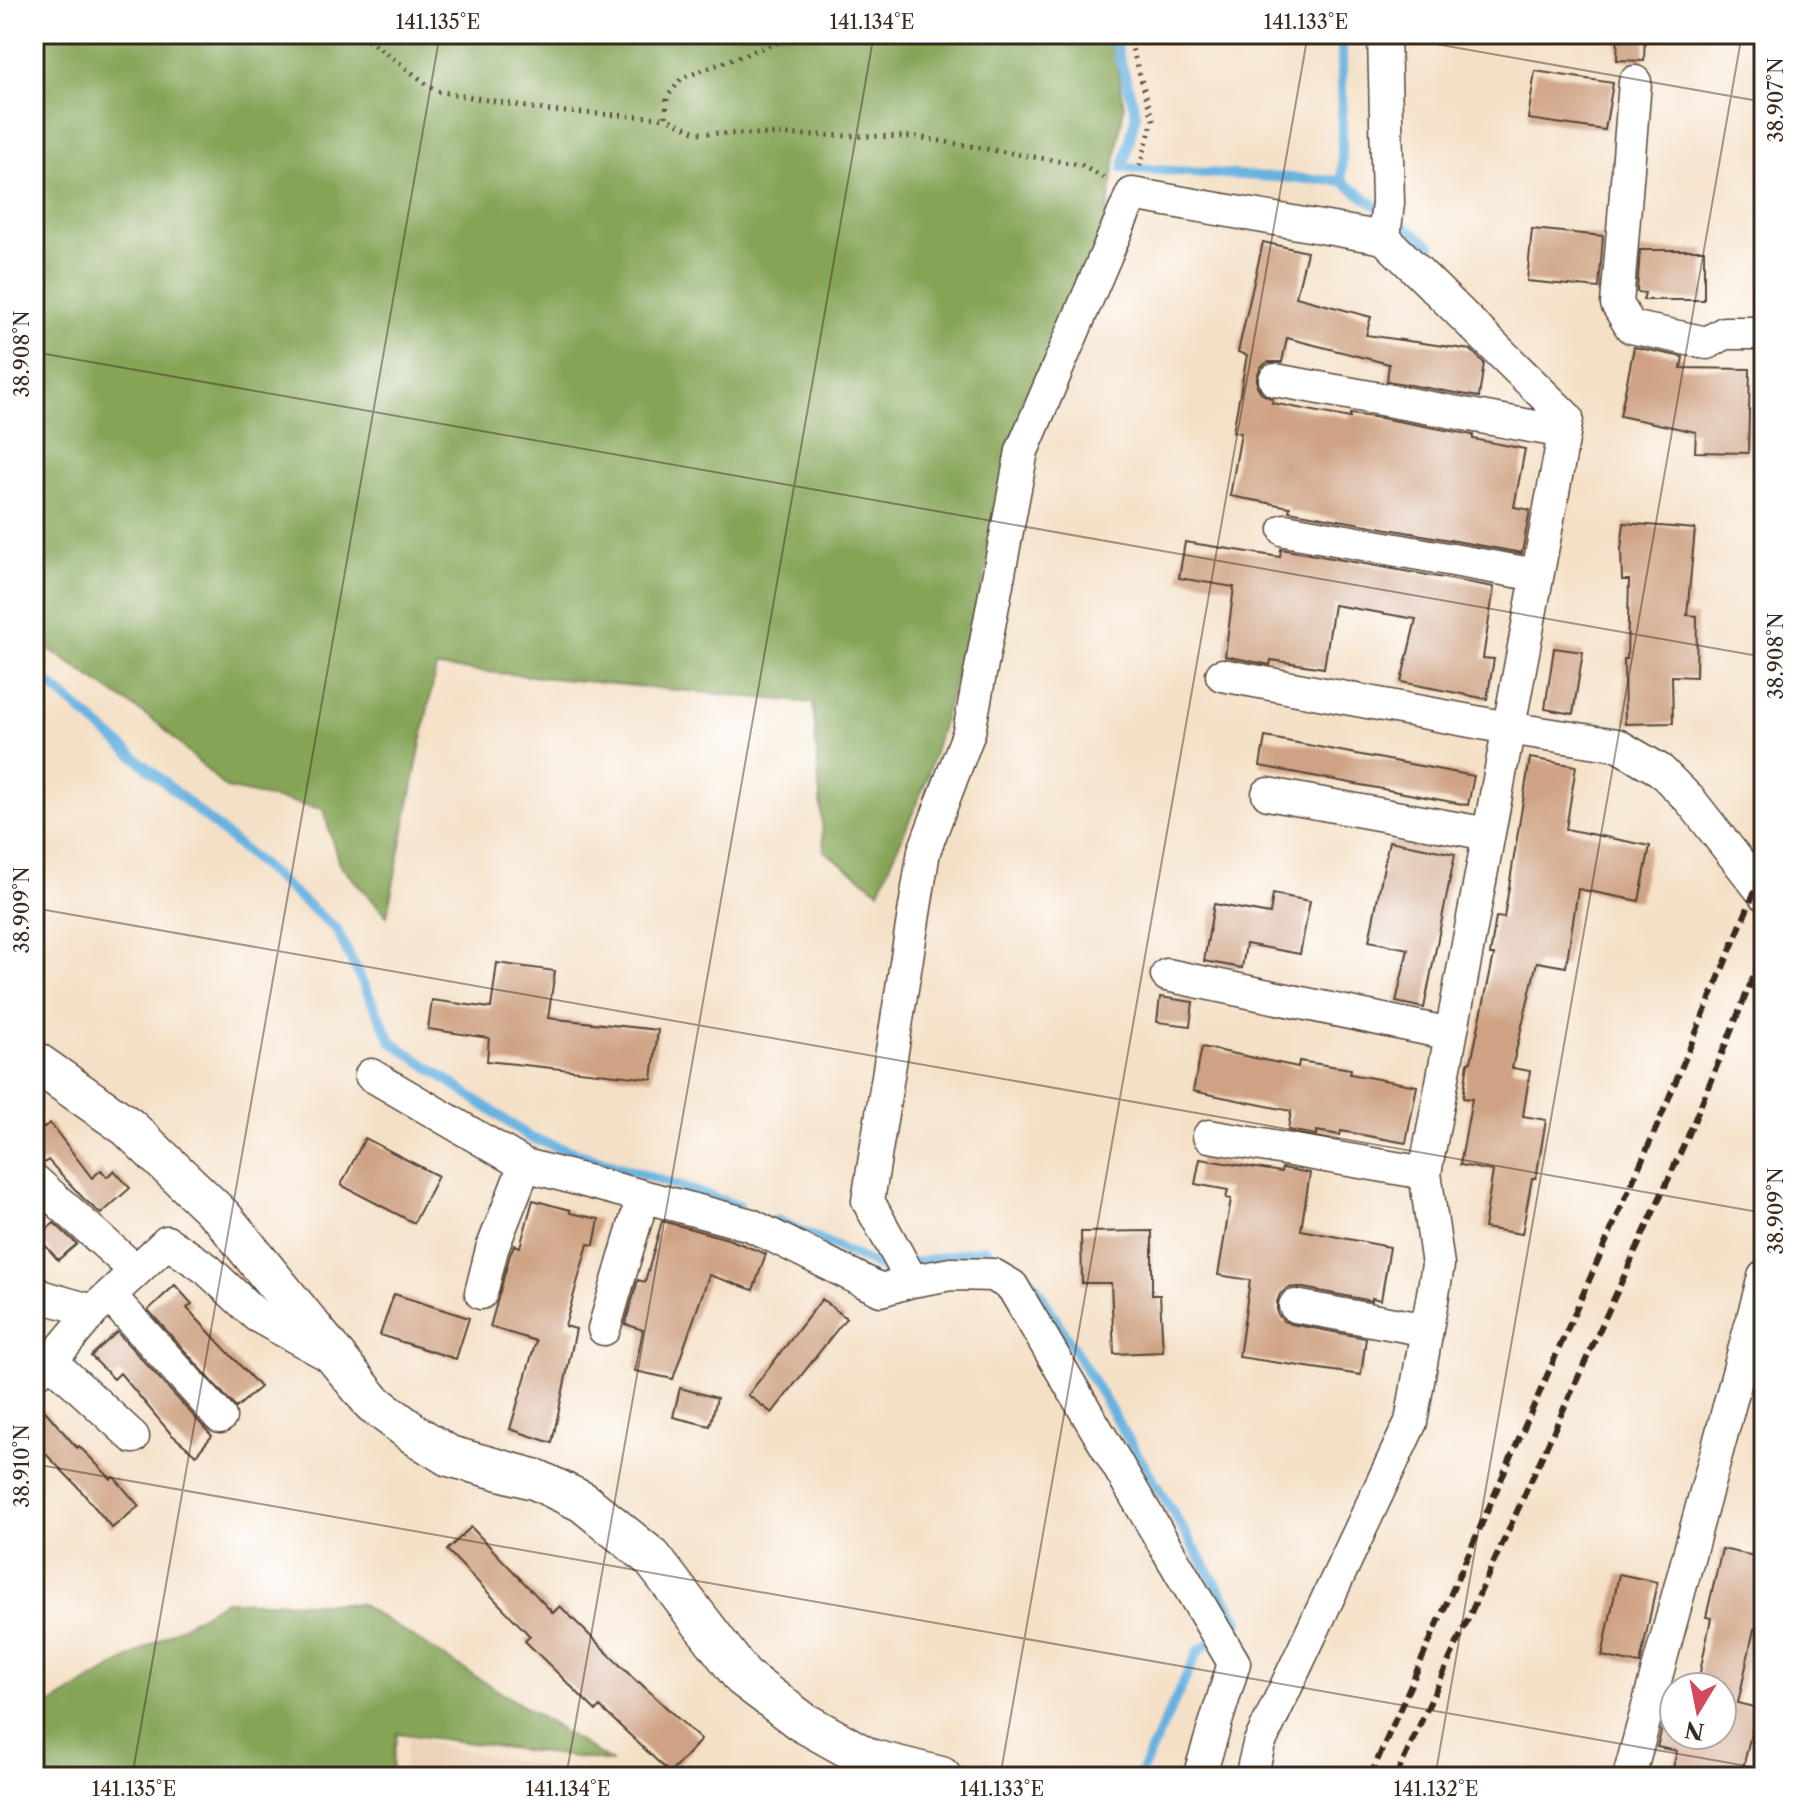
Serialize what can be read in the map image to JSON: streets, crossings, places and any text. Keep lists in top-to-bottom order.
{
  "north": "bottom",
  "coordinates": [
    "141.135°E",
    "141.134°E",
    "141.133°E",
    "38.907°N",
    "38.908°N",
    "38.909°N",
    "38.910°N",
    "141.132°E"
  ]
}
